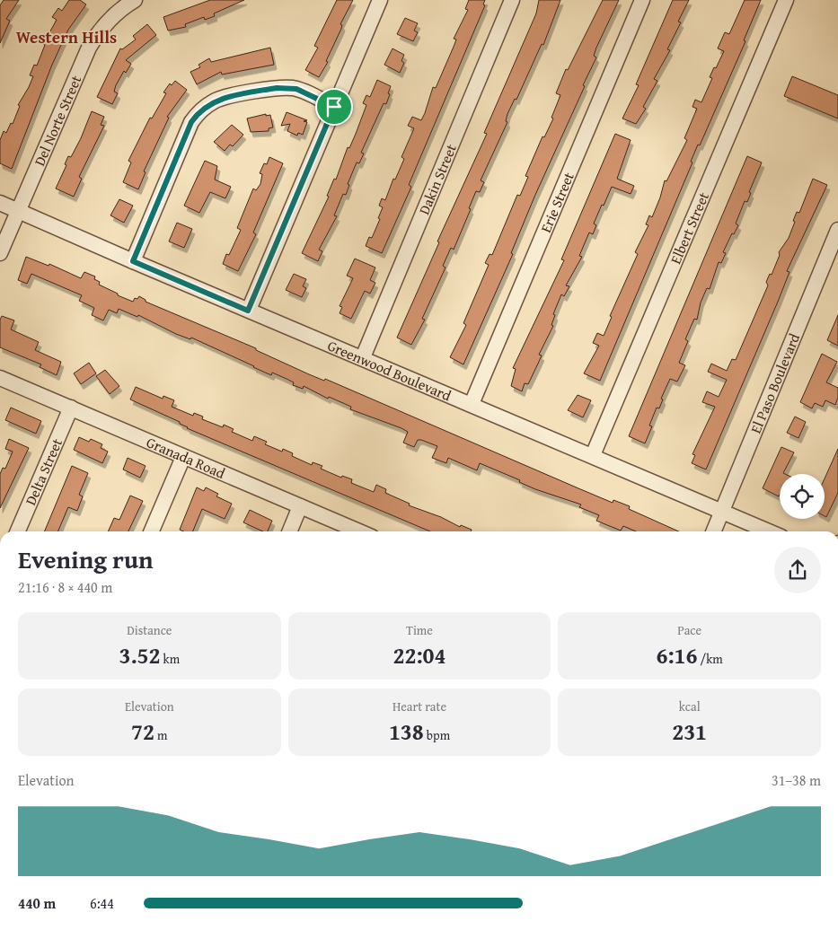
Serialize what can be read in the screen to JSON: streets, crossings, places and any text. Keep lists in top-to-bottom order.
{
  "streets": {
    "street": [
      "Del Norte Street",
      "Dakin Street",
      "Erie Street",
      "Elbert Street",
      "Greenwood Boulevard",
      "El Paso Boulevard",
      "Granada Road",
      "Delta Street"
    ]
  },
  "crossings": [
    ["Del Norte Street", "Greenwood Boulevard"],
    ["Dakin Street", "Greenwood Boulevard"],
    ["Erie Street", "Greenwood Boulevard"],
    ["Elbert Street", "Greenwood Boulevard"],
    ["Greenwood Boulevard", "El Paso Boulevard"],
    ["Granada Road", "Delta Street"]
  ],
  "districts": ["Western Hills"],
  "page": {
    "heading": ["Evening run", "21:16 · 8 × 440 m"],
    "stats": [
      ["Distance", "3.52 km"],
      ["Time", "22:04"],
      ["Pace", "6:16 /km"],
      ["Elevation", "72 m"],
      ["Heart rate", "138 bpm"],
      ["kcal", "231"]
    ],
    "chart": ["Elevation", "31–38 m"],
    "list": [
      {
        "name": "440 m",
        "note": "6:44"
      }
    ]
  }
}
